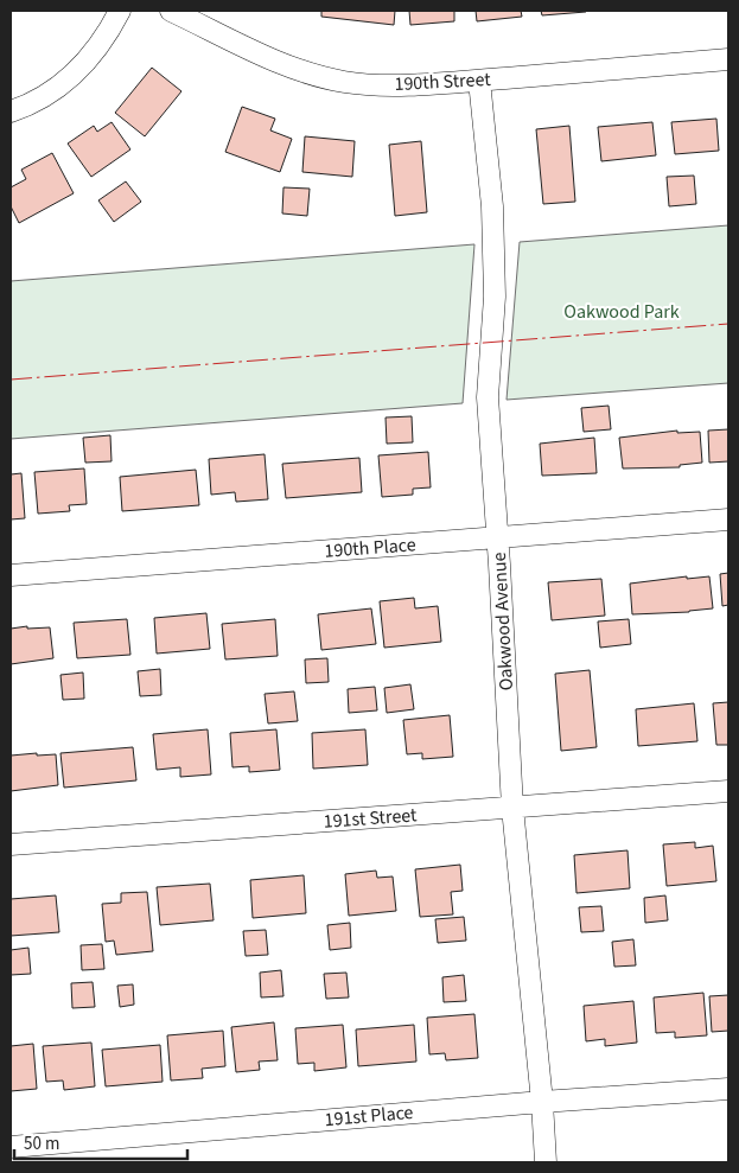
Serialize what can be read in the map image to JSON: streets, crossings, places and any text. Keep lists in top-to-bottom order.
{
  "streets": {
    "street": [
      "190th Street",
      "190th Place",
      "Oakwood Avenue",
      "191st Street",
      "191st Place"
    ]
  },
  "crossings": [
    ["190th Street", "Oakwood Avenue"],
    ["190th Place", "Oakwood Avenue"],
    ["Oakwood Avenue", "191st Street"],
    ["Oakwood Avenue", "191st Place"]
  ],
  "parks": ["Oakwood Park"],
  "scale_bar": "50 m"
}
